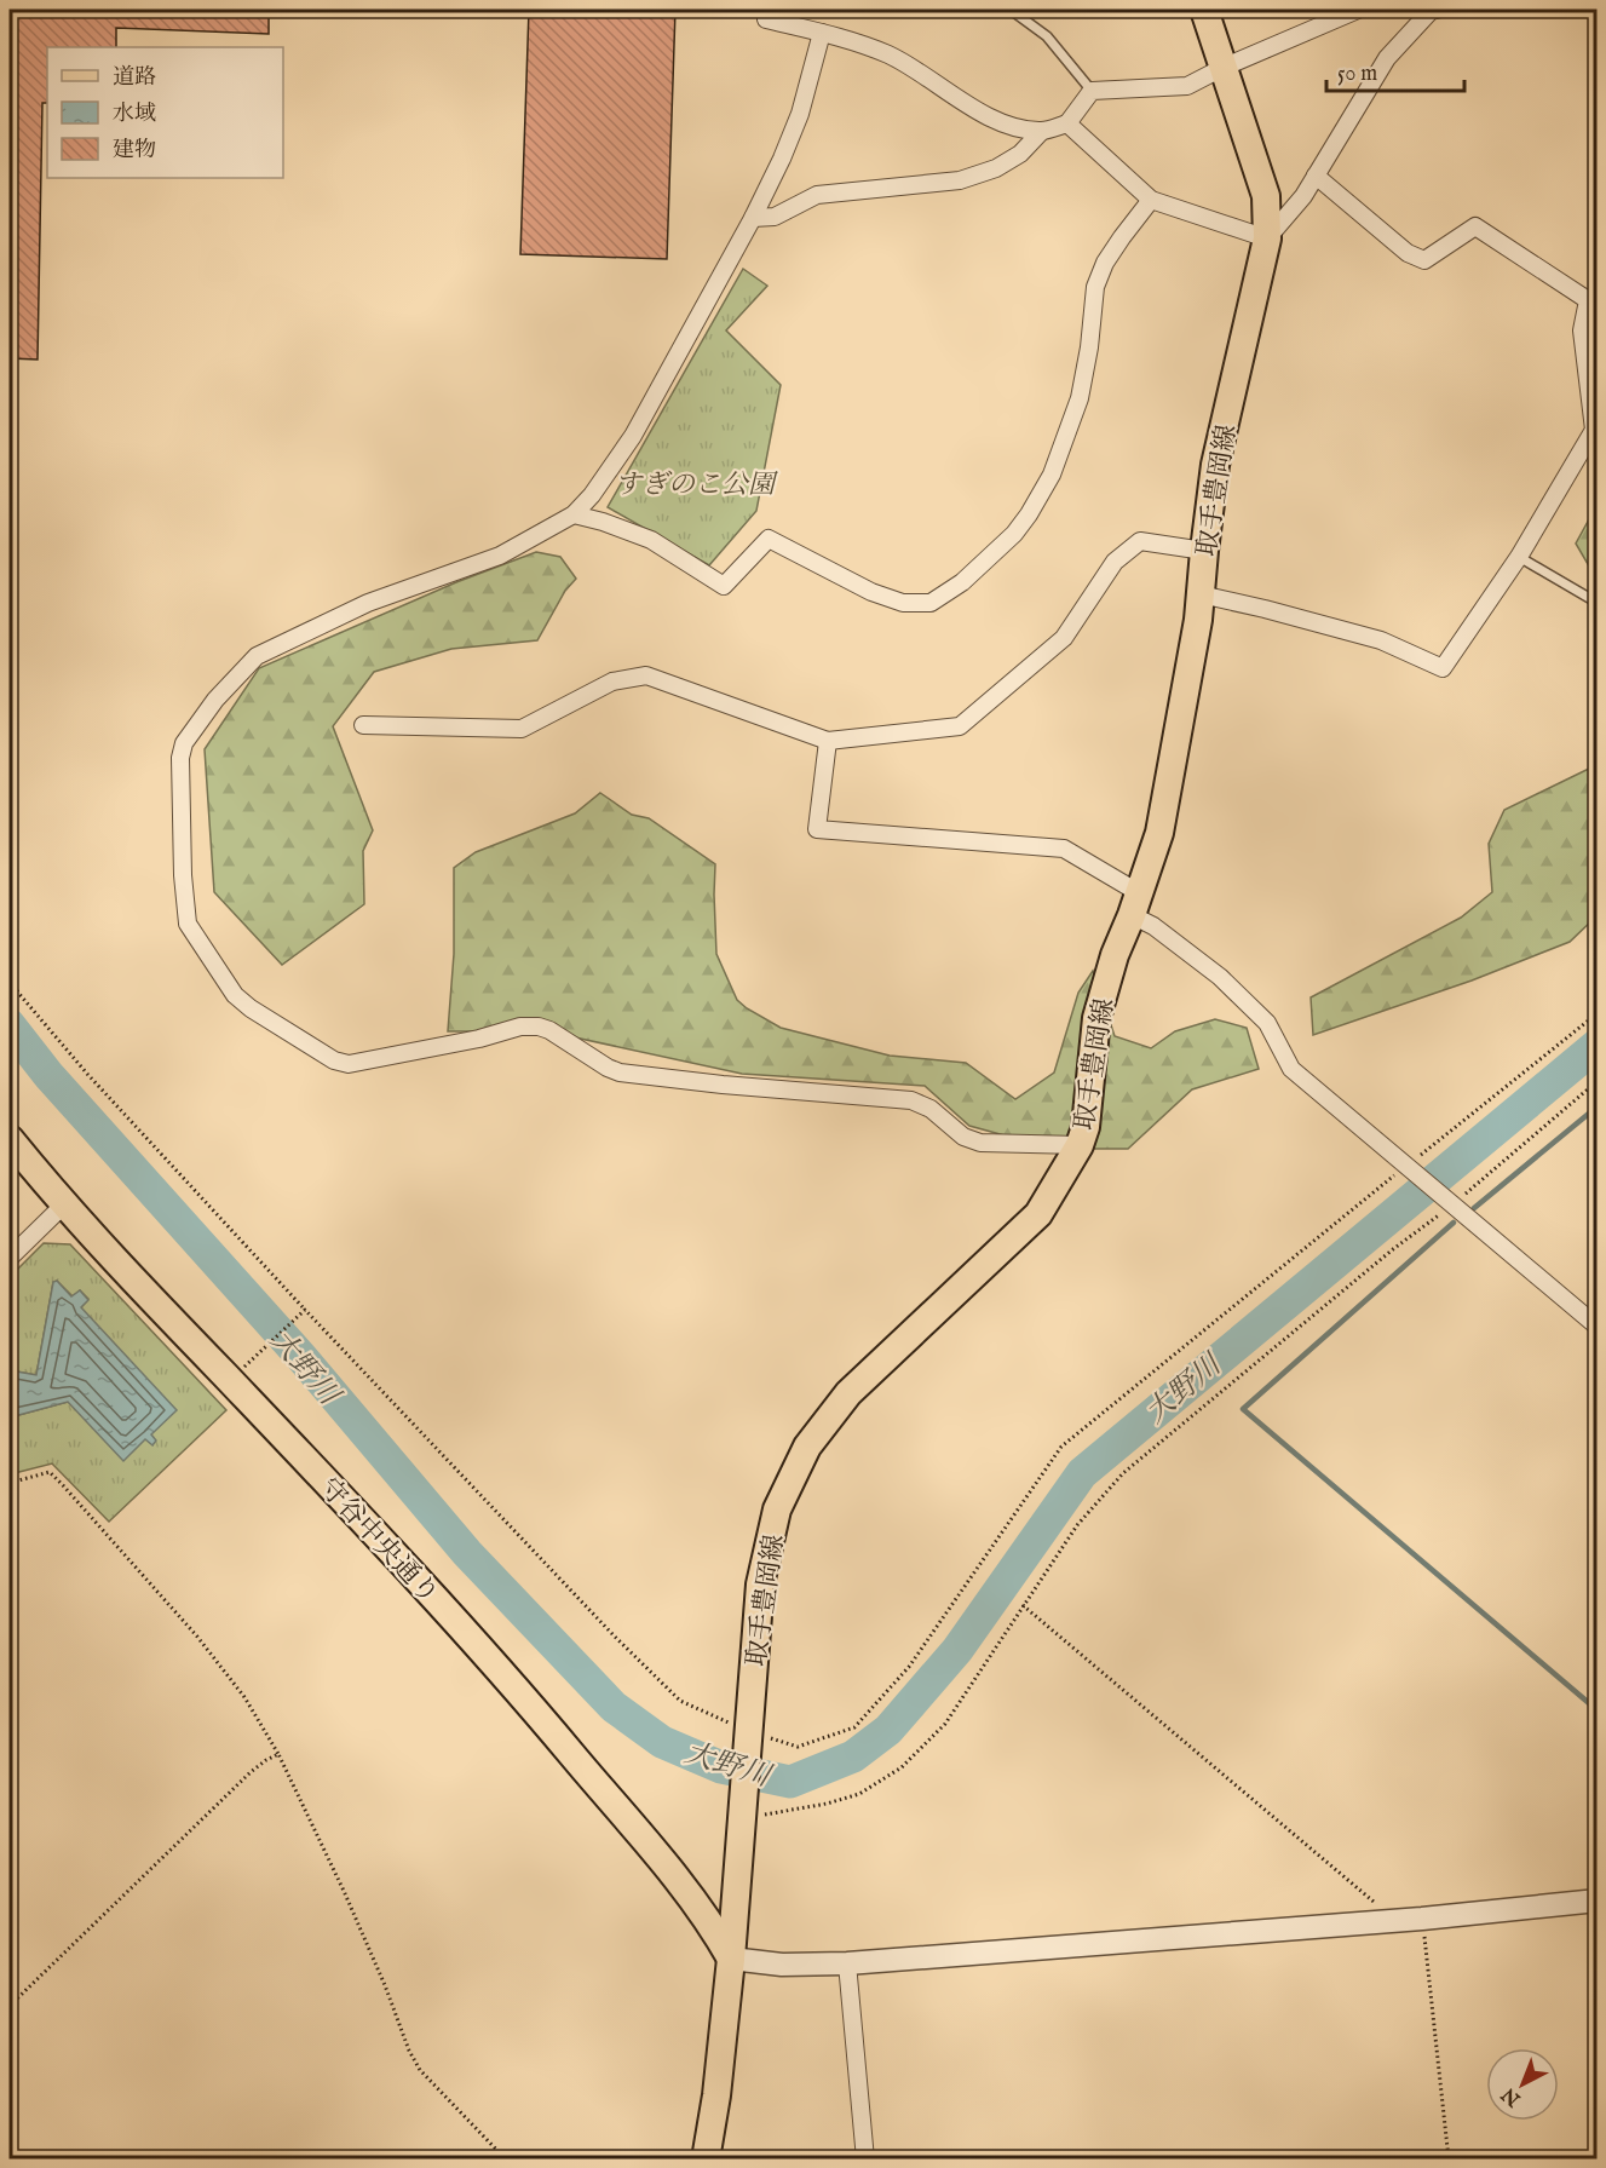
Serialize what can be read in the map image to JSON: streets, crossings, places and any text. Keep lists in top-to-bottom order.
{
  "streets": {
    "main road": ["取手豊岡線", "守谷中央通り"]
  },
  "crossings": [
    ["取手豊岡線", "守谷中央通り"]
  ],
  "water": ["大野川"],
  "parks": ["すぎのこ公園"],
  "legend": ["道路", "水域", "建物"],
  "scale_bar": "50 m",
  "north": "bottom left"
}
